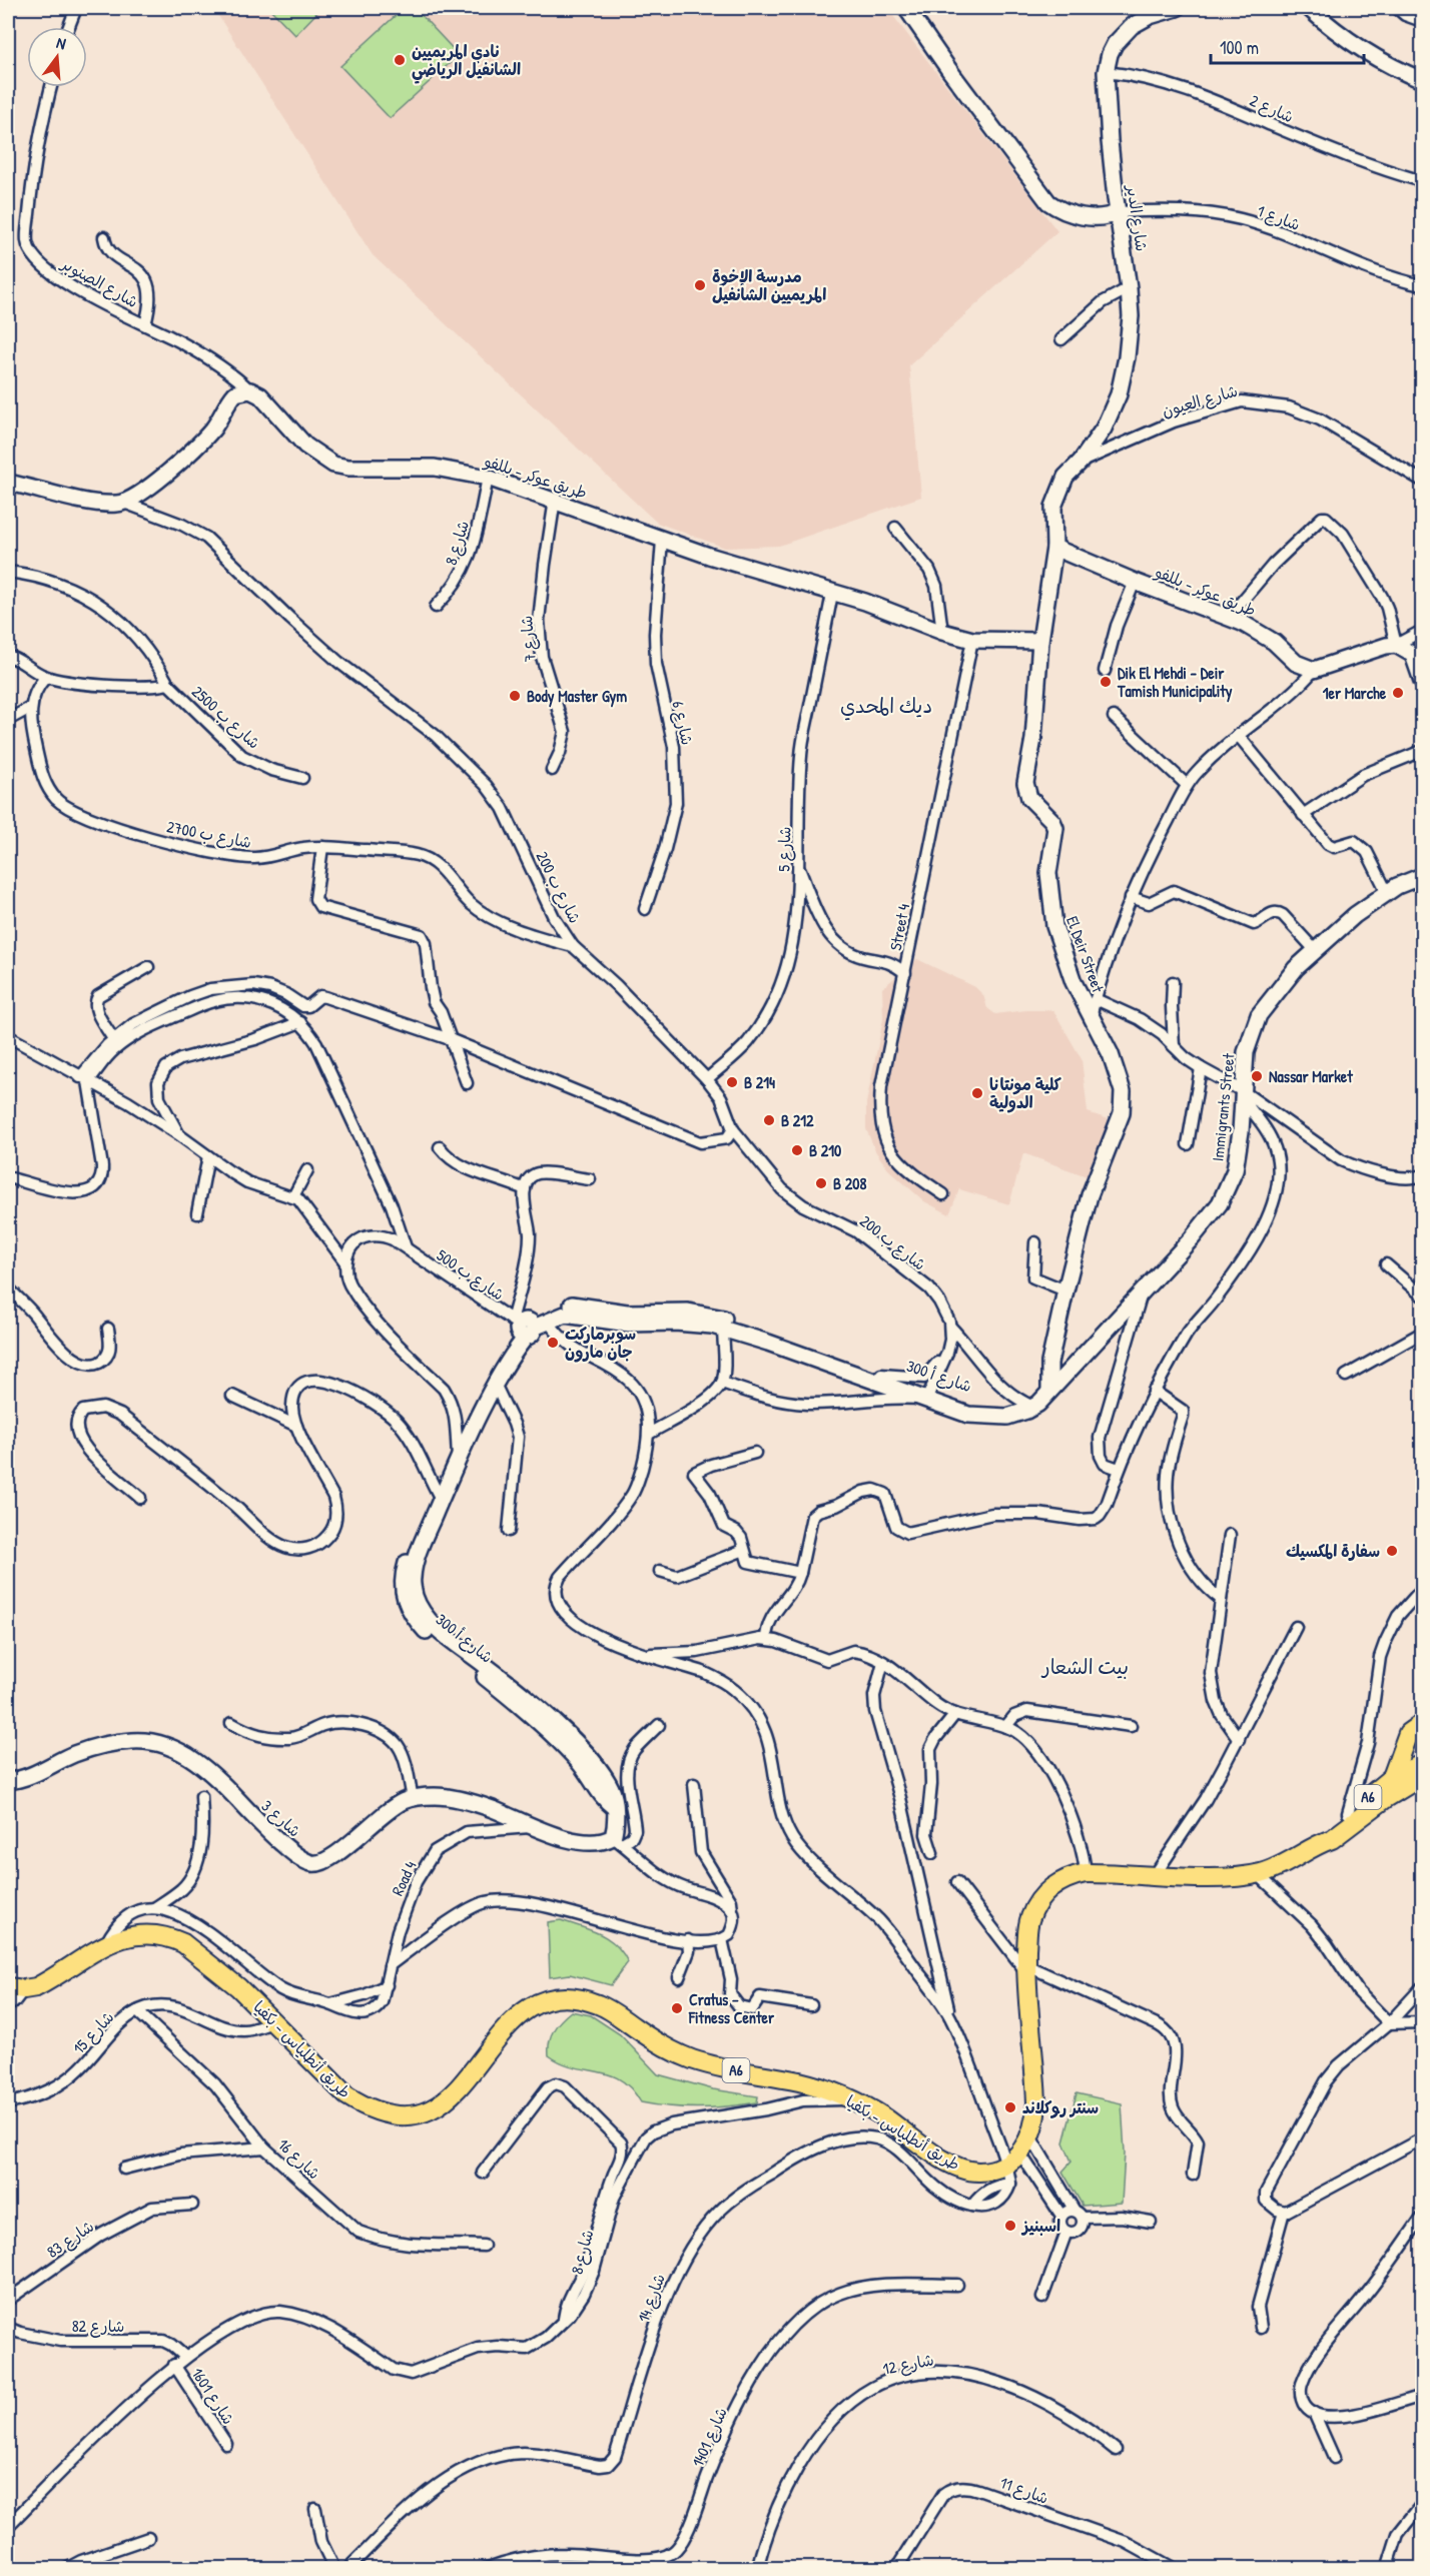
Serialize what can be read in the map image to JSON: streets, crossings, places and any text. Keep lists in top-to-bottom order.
{
  "streets": {
    "highway": ["A6", "طريق أنطلياس - بكفيا"],
    "street": [
      "شارع 2",
      "شارع 1",
      "شارع الدير",
      "شارع الصنوبر",
      "شارع العيون",
      "طريق عوكر - بللفو",
      "شارع 8",
      "شارع 7",
      "شارع ب 2500",
      "شارع 6",
      "شارع ب 2700",
      "شارع 5",
      "شارع ب 200",
      "Street 4",
      "El Deir Street",
      "Immigrants Street",
      "شارع ب 500",
      "شارع أ 300",
      "شارع 3",
      "Road 4",
      "شارع 15",
      "شارع 16",
      "شارع 83",
      "شارع 14",
      "شارع 82",
      "شارع 12",
      "شارع 1601",
      "شارع 1401",
      "شارع 11"
    ]
  },
  "crossings": [
    ["شارع 2", "شارع الدير"],
    ["شارع 1", "شارع الدير"],
    ["شارع الدير", "شارع العيون"],
    ["شارع الدير", "El Deir Street"],
    ["شارع الصنوبر", "طريق عوكر - بللفو"],
    ["شارع العيون", "El Deir Street"],
    ["طريق عوكر - بللفو", "شارع 8"],
    ["طريق عوكر - بللفو", "شارع 7"],
    ["طريق عوكر - بللفو", "شارع 6"],
    ["طريق عوكر - بللفو", "شارع 5"],
    ["طريق عوكر - بللفو", "Street 4"],
    ["طريق عوكر - بللفو", "El Deir Street"],
    ["شارع 8", "طريق أنطلياس - بكفيا"],
    ["شارع 8", "شارع 82"],
    ["شارع ب 2700", "شارع ب 200"],
    ["شارع 5", "شارع ب 200"],
    ["شارع ب 200", "شارع أ 300"],
    ["El Deir Street", "Immigrants Street"],
    ["Immigrants Street", "شارع أ 300"],
    ["شارع ب 500", "شارع أ 300"],
    ["A6", "طريق أنطلياس - بكفيا"],
    ["شارع 3", "Road 4"],
    ["شارع 15", "طريق أنطلياس - بكفيا"],
    ["شارع 15", "شارع 16"]
  ],
  "districts": ["ديك المحدي", "بيت الشعار"],
  "places": [
    "نادي المريميين الشانفيل الرياضي",
    "مدرسة الإخوة المريميين الشانفيل",
    "Dik El Mehdi - Deir Tamish Municipality",
    "1er Marche",
    "Body Master Gym",
    "Nassar Market",
    "B 214",
    "كلية مونتانا الدولية",
    "B 212",
    "B 210",
    "B 208",
    "سوبرماركت جان مارون",
    "سفارة المكسيك",
    "Cratus – Fitness Center",
    "سنتر روكلاند",
    "اسبنيز"
  ],
  "scale_bar": "100 m",
  "north": "top"
}
